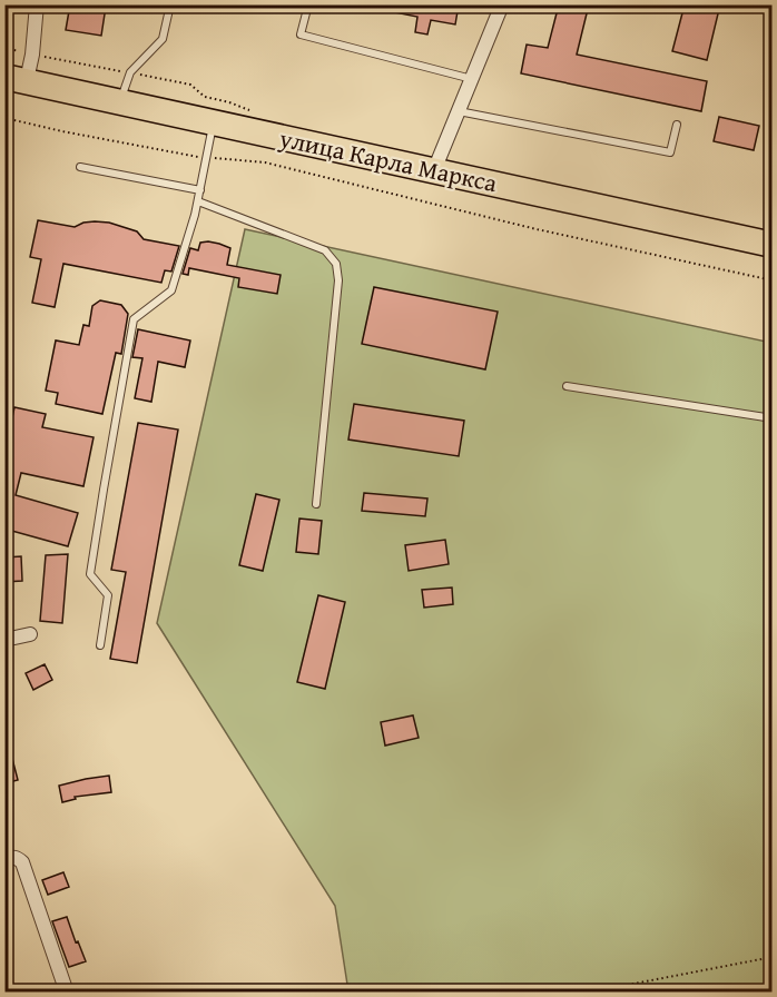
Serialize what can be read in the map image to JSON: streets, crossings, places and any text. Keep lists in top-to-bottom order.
{
  "streets": {
    "highway": ["улица Карла Маркса"]
  }
}
